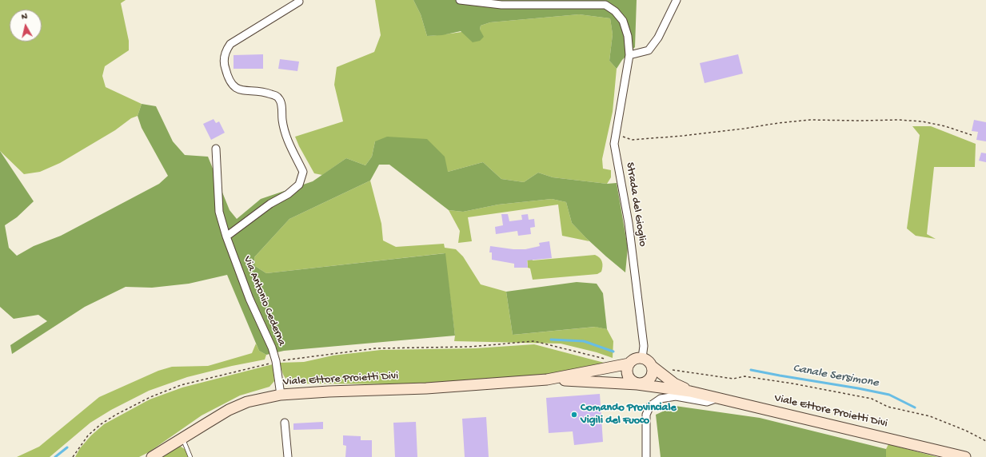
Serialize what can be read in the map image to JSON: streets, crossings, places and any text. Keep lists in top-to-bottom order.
{
  "streets": {
    "main road": ["Viale Ettore Proietti Divi"],
    "street": ["Strada del Gioglio", "Via Antonio Cederna"]
  },
  "crossings": [
    ["Strada del Gioglio", "Viale Ettore Proietti Divi"],
    ["Via Antonio Cederna", "Viale Ettore Proietti Divi"]
  ],
  "water": ["Canale Sersimone"],
  "places": ["Comando Provinciale Vigili del Fuoco"],
  "north": "top"
}
